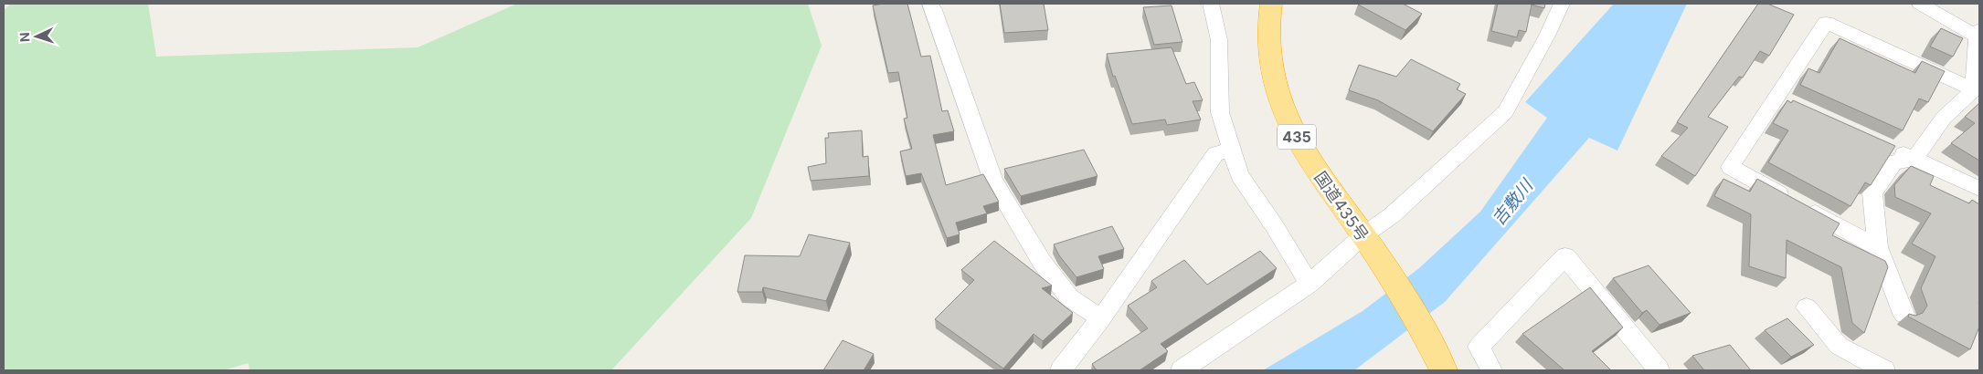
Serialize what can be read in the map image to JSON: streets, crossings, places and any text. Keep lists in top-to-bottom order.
{
  "streets": {
    "highway": ["435", "国道435号"]
  },
  "water": ["吉敷川"],
  "north": "left"
}
